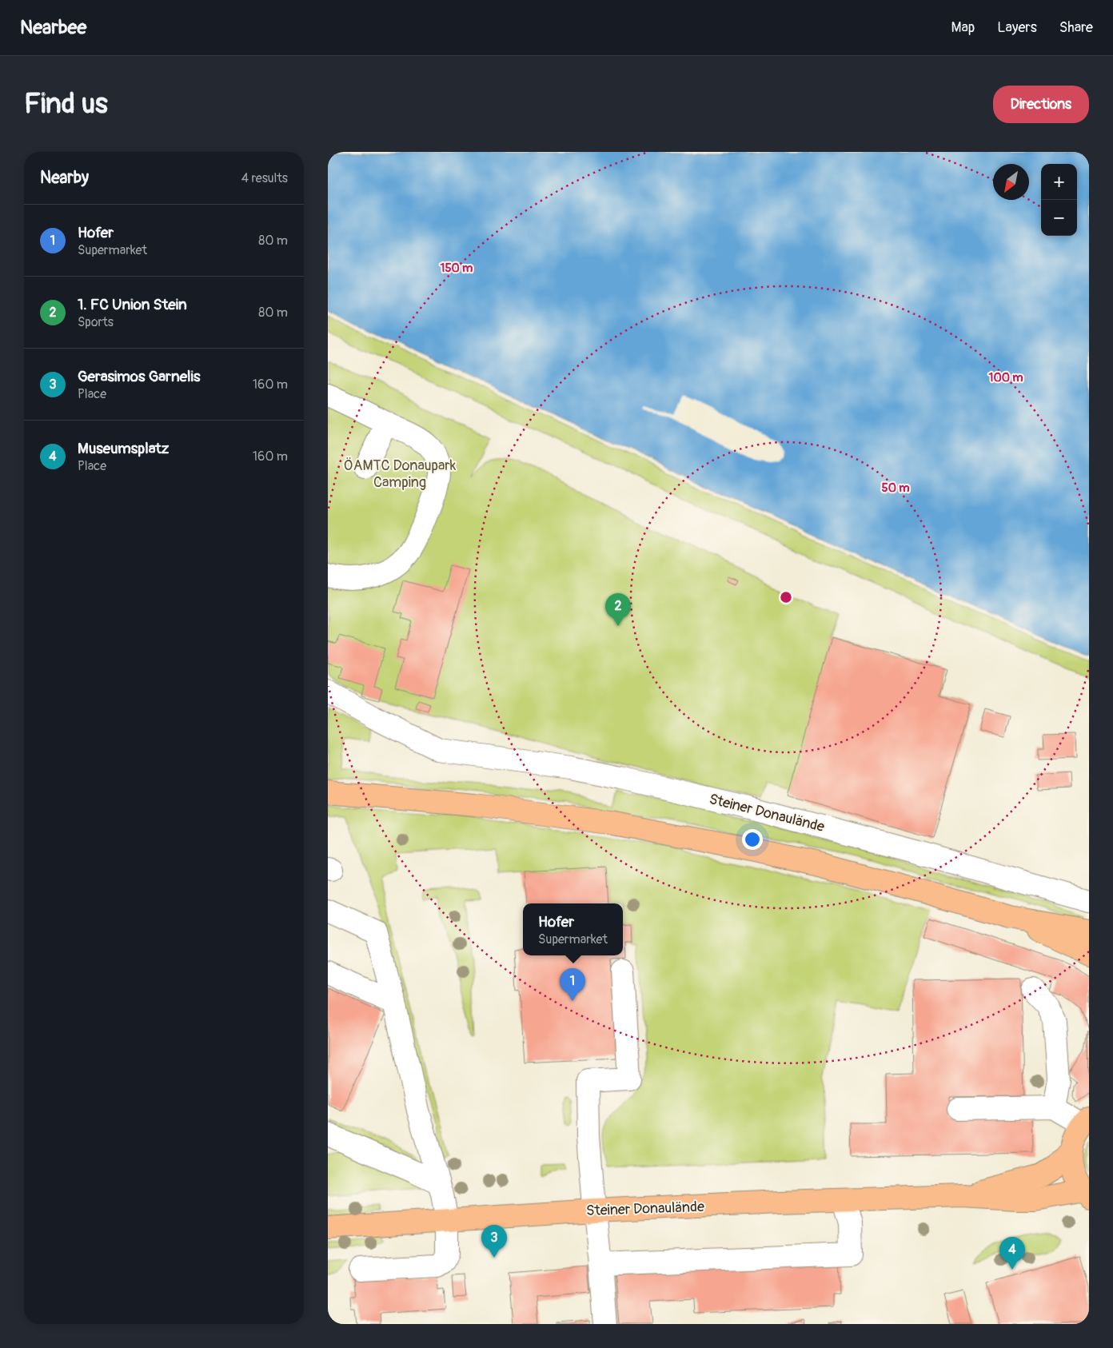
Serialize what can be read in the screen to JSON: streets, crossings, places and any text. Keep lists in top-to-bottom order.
{
  "streets": {
    "main road": ["Steiner Donaulände"]
  },
  "parks": ["ÖAMTC Donaupark Camping"],
  "north": "bottom left",
  "page": {
    "header": "Nearbee",
    "nav": ["Map", "Layers", "Share"],
    "buttons": "Directions",
    "title": "Find us",
    "heading": ["Nearby", "4 results"],
    "map_buttons": ["+", "−"],
    "list": [
      {
        "mark": "1",
        "name": "Hofer",
        "note": "Supermarket",
        "value": "80 m"
      },
      {
        "mark": "2",
        "name": "1. FC Union Stein",
        "note": "Sports",
        "value": "80 m"
      },
      {
        "mark": "3",
        "name": "Gerasimos Garnelis",
        "note": "Place",
        "value": "160 m"
      },
      {
        "mark": "4",
        "name": "Museumsplatz",
        "note": "Place",
        "value": "160 m"
      }
    ],
    "pins": [
      "2",
      "1",
      "3",
      "4"
    ],
    "popup": ["Hofer", "Supermarket"]
  },
  "rings": ["150 m", "100 m", "50 m"]
}
